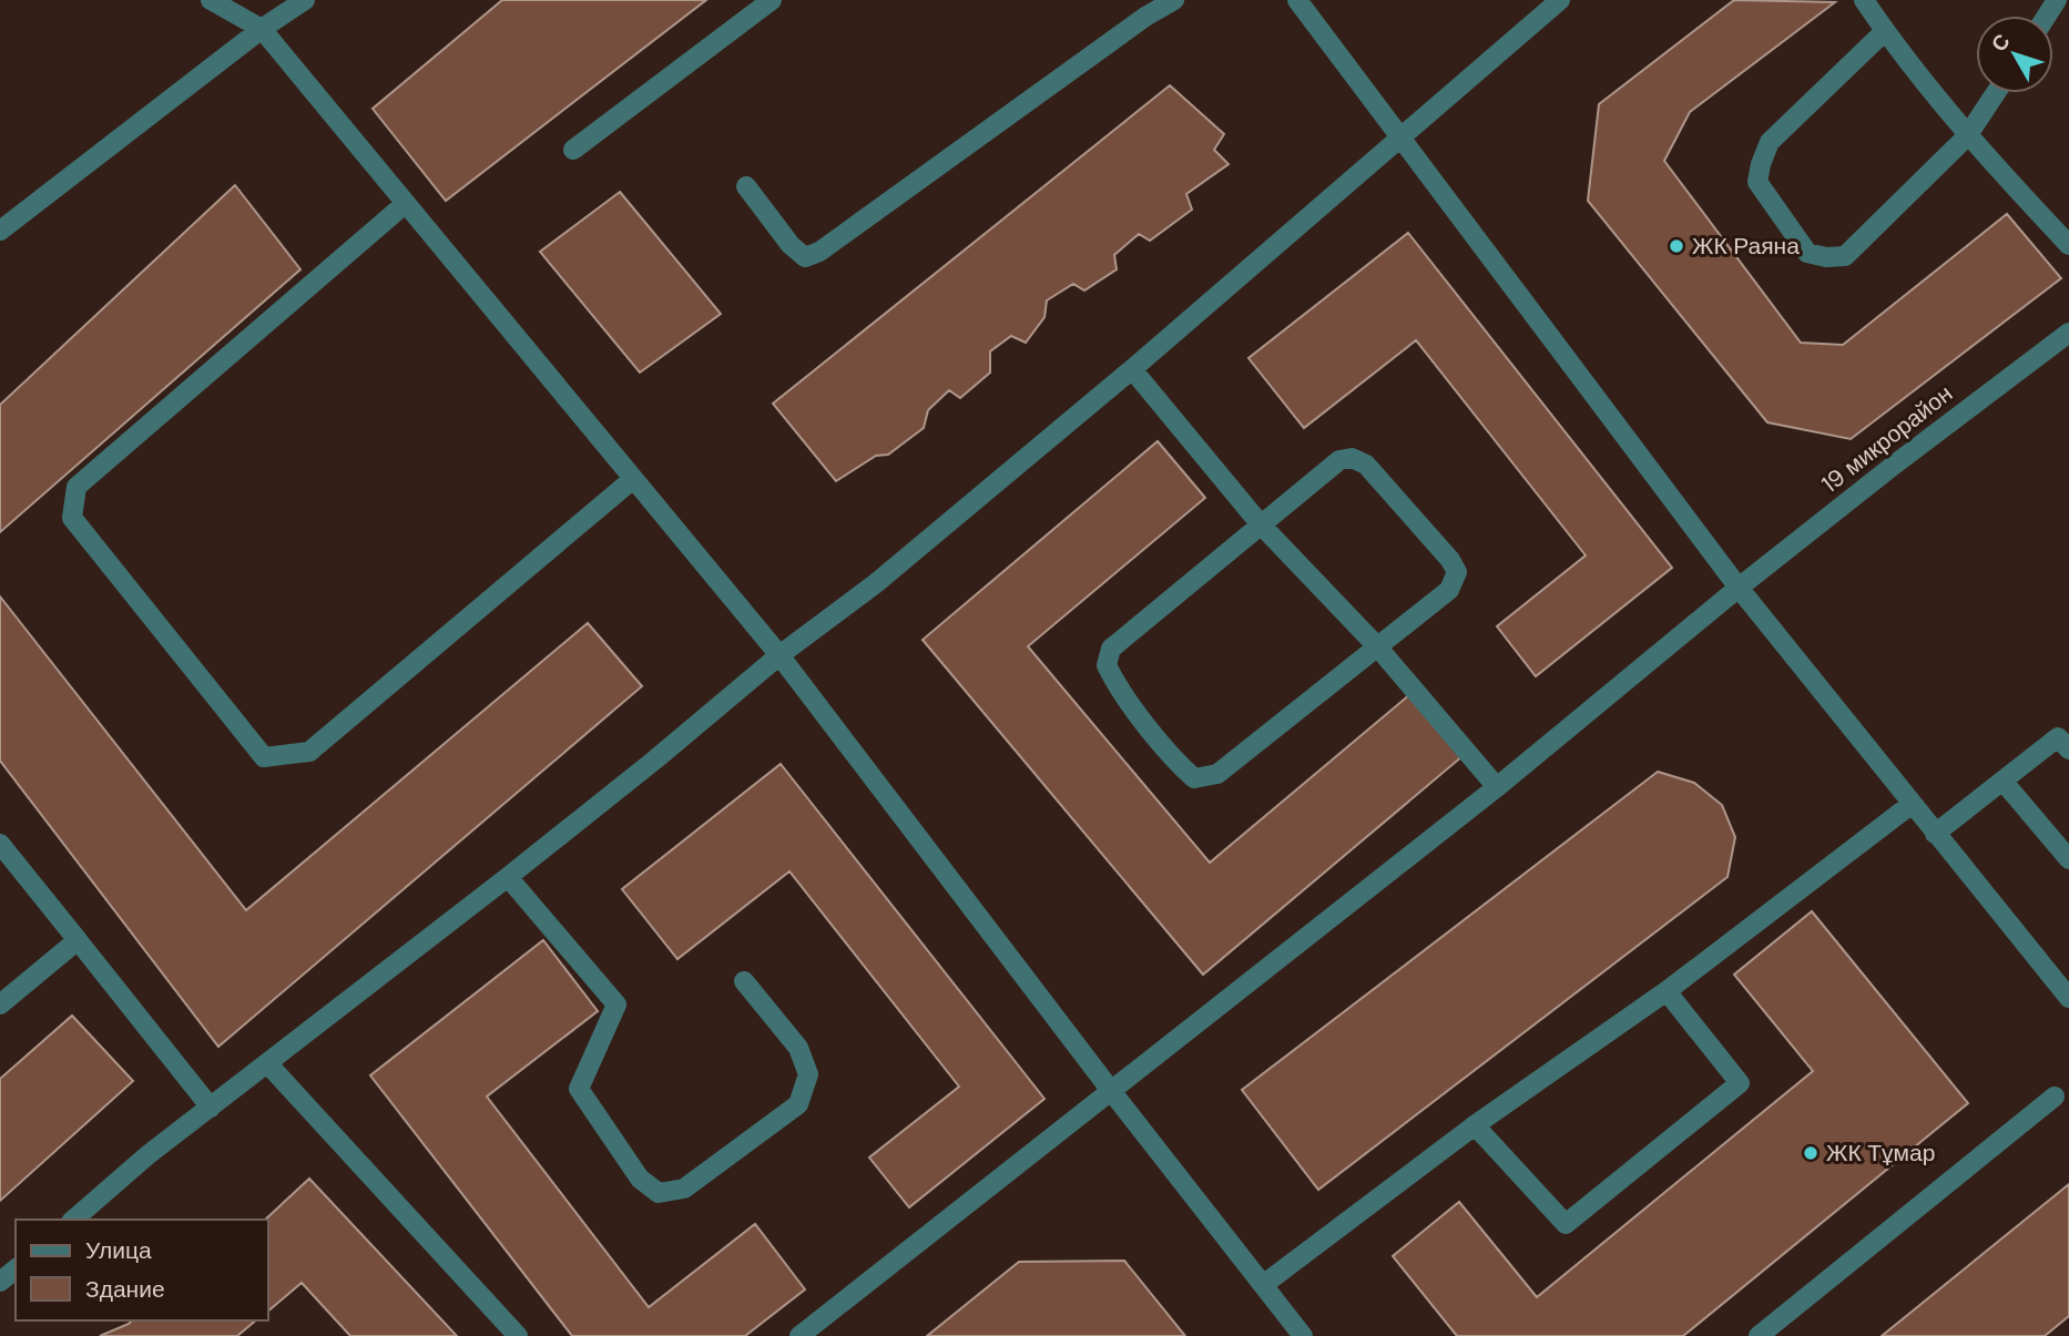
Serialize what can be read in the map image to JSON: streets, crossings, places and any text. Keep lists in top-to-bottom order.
{
  "streets": {
    "street": ["19 микрорайон"]
  },
  "places": ["ЖК Раяна", "ЖК Тұмар"],
  "legend": ["Улица", "Здание"],
  "north": "top left"
}
